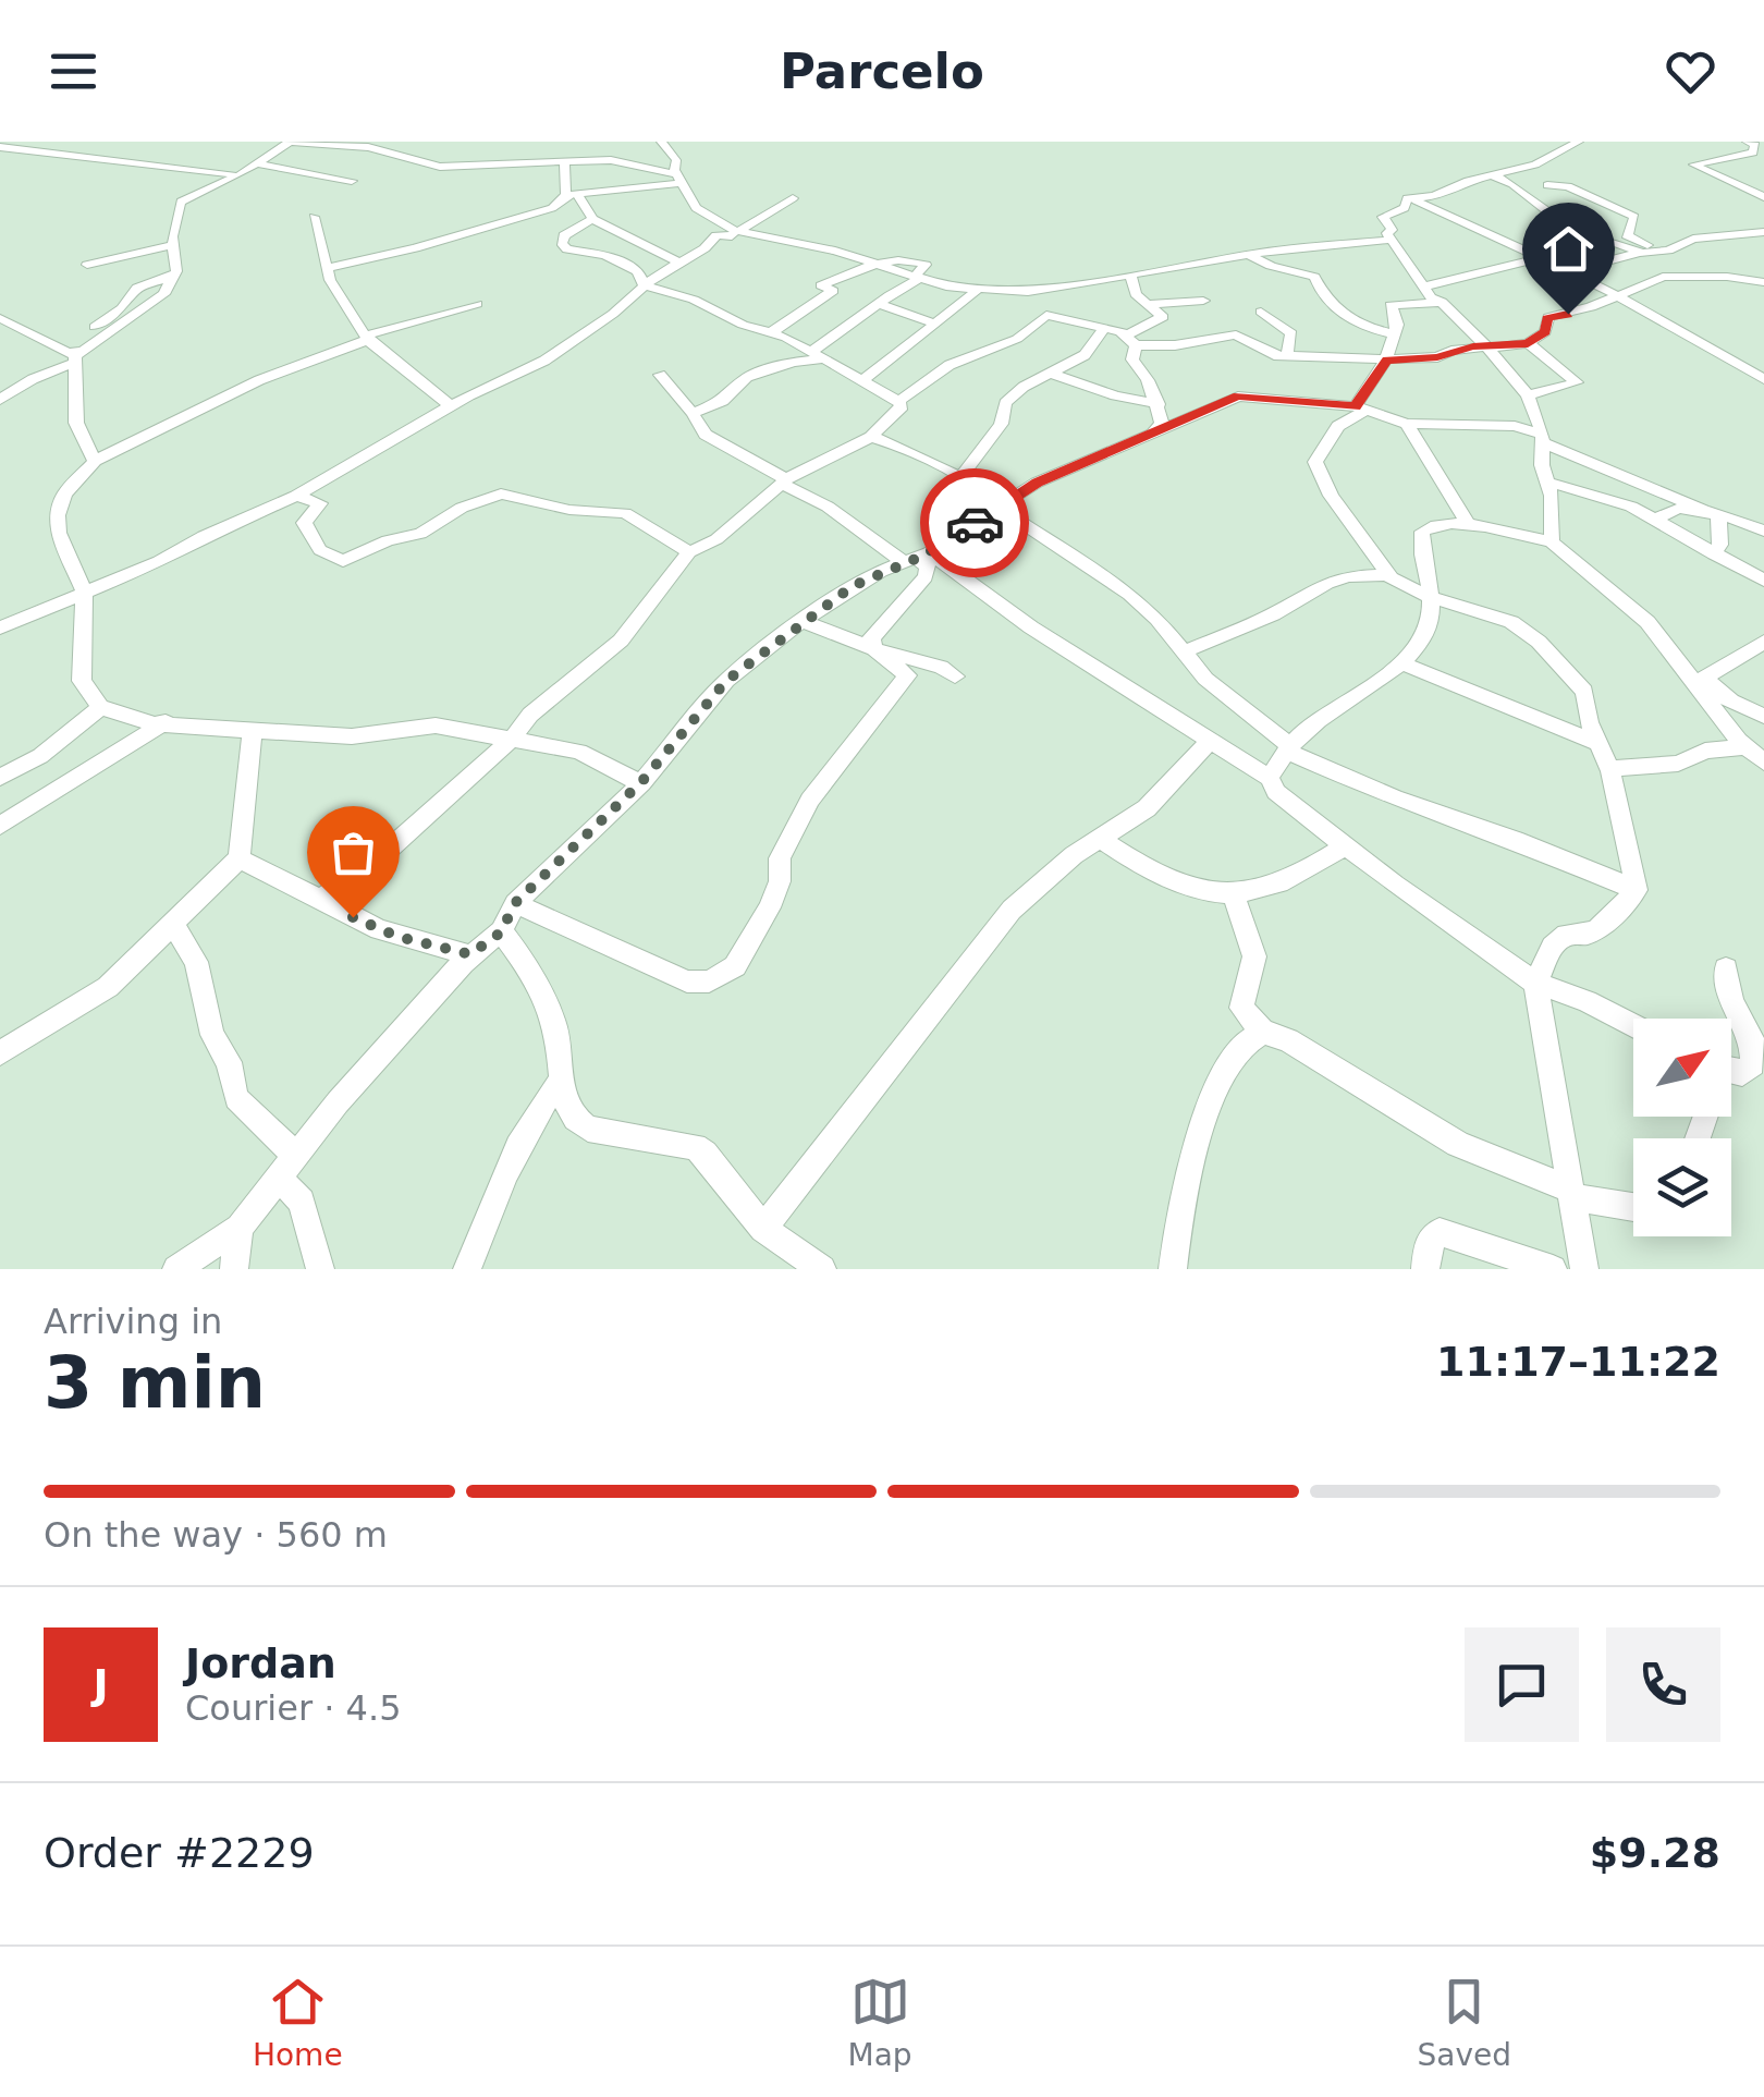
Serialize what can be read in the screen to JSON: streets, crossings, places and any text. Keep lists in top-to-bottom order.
{
  "north": "top right",
  "page": {
    "header": "Parcelo",
    "heading": ["3 min", "Arriving in", "11:17–11:22"],
    "panel": [
      "Jordan",
      "Courier · 4.5",
      "Order #2229",
      "$9.28"
    ],
    "bar": "On the way · 560 m",
    "round": "J",
    "tabs": ["Home", "Map", "Saved"]
  }
}
